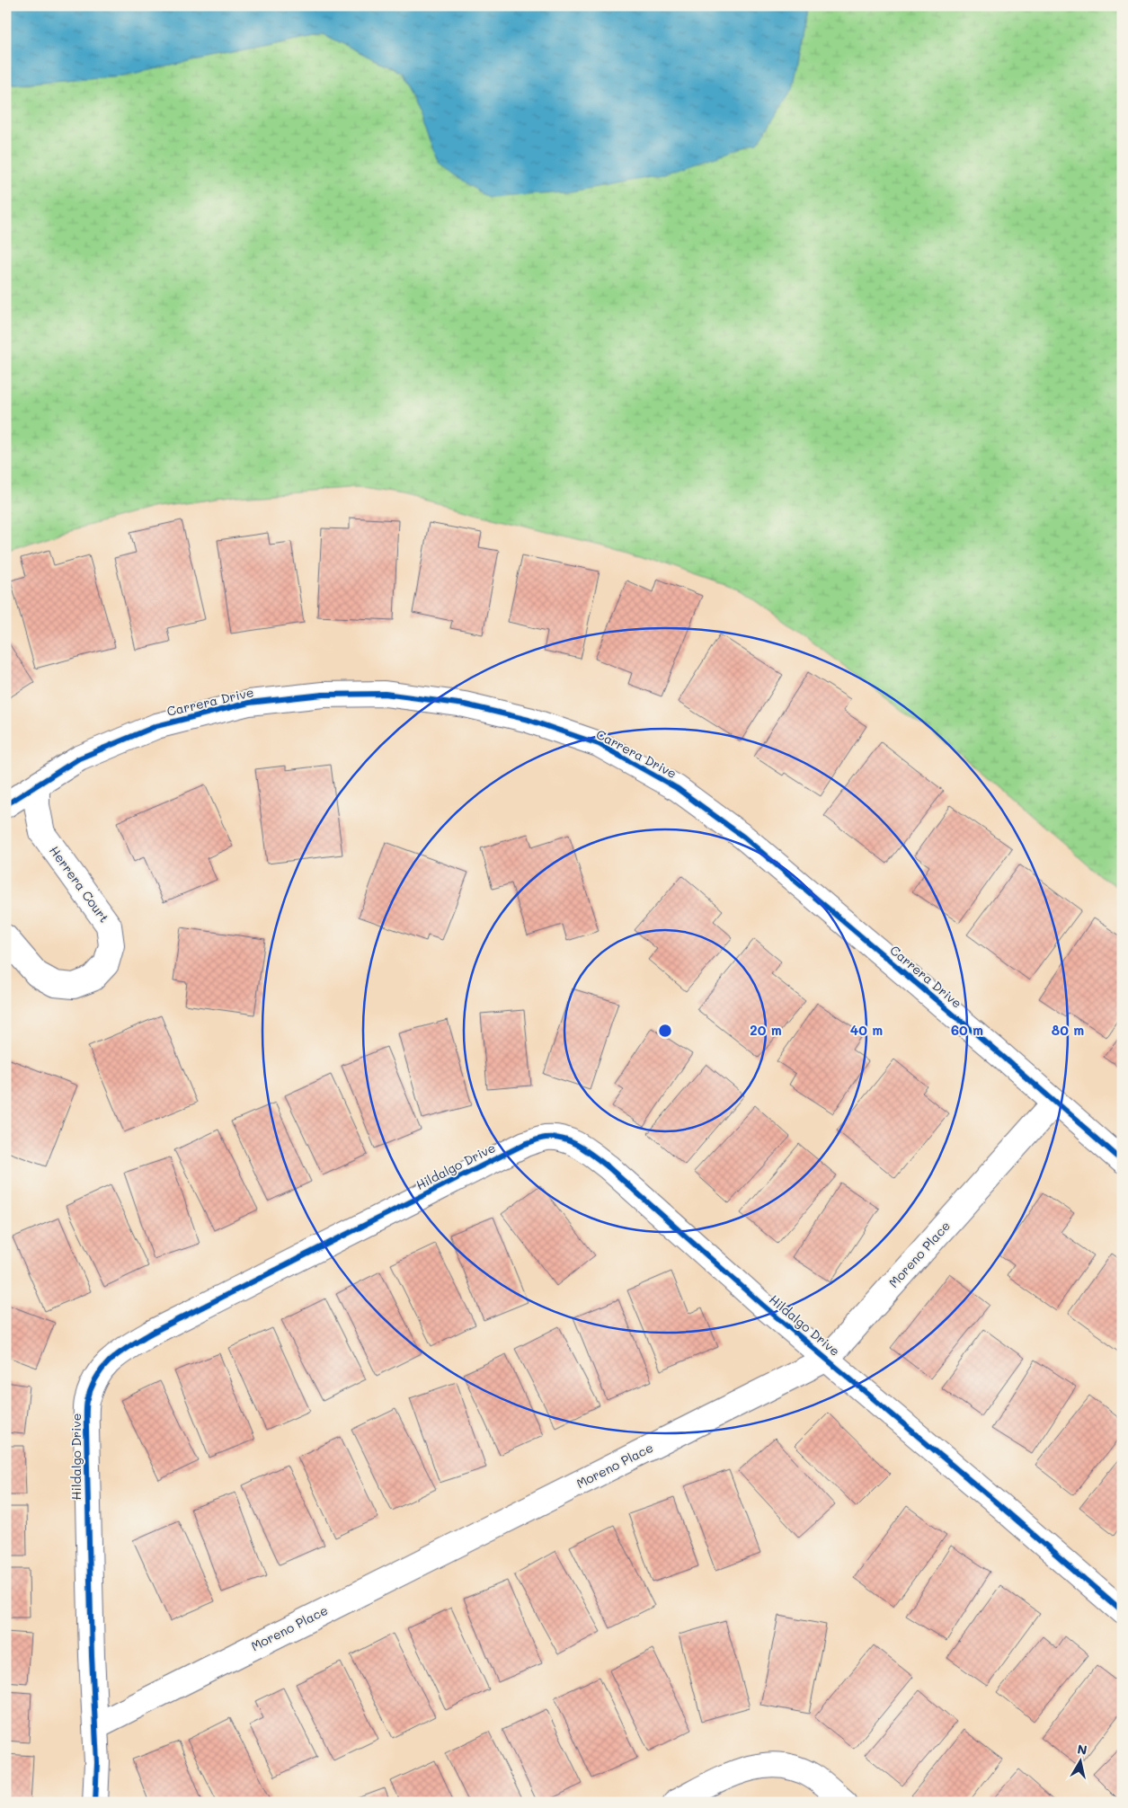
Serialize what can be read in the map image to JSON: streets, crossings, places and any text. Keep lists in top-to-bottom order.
{
  "streets": {
    "street": [
      "Carrera Drive",
      "Herrera Court",
      "Hildalgo Drive",
      "Moreno Place"
    ]
  },
  "crossings": [
    ["Carrera Drive", "Herrera Court"],
    ["Carrera Drive", "Moreno Place"],
    ["Hildalgo Drive", "Moreno Place"]
  ],
  "north": "top",
  "rings": [
    "20 m",
    "40 m",
    "60 m",
    "80 m"
  ]
}
